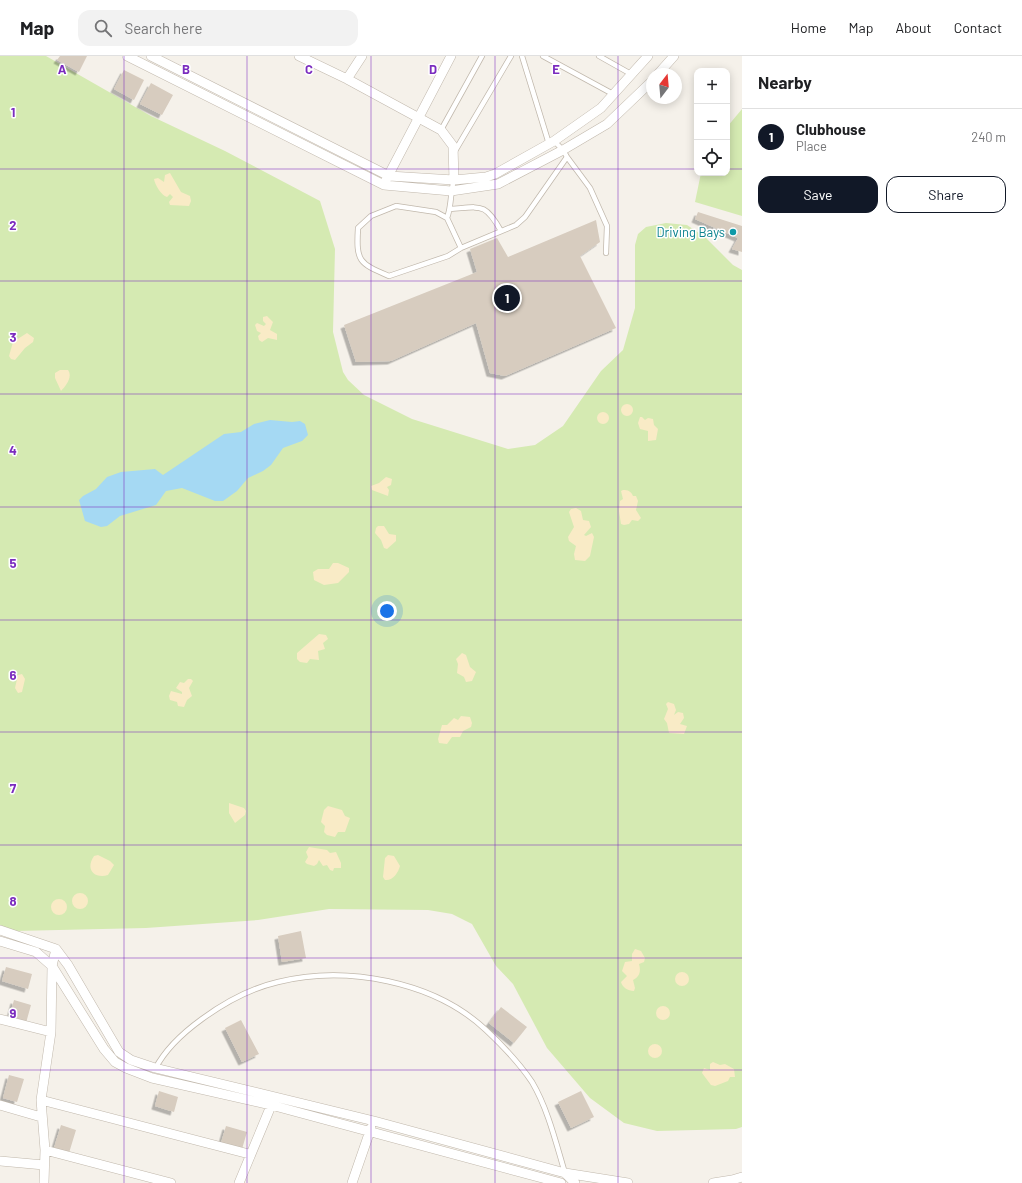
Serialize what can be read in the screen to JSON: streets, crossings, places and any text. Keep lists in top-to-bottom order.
{
  "places": ["Driving Bays"],
  "north": "top",
  "page": {
    "header": "Map",
    "search": "Search here",
    "nav": [
      "Home",
      "Map",
      "About",
      "Contact"
    ],
    "heading": "Nearby",
    "map_buttons": ["+", "−"],
    "list": [
      {
        "mark": "1",
        "name": "Clubhouse",
        "note": "Place",
        "value": "240 m"
      }
    ],
    "buttons": ["Save", "Share"],
    "pins": "1"
  },
  "grid": {
    "columns": [
      "A",
      "B",
      "C",
      "D",
      "E"
    ],
    "rows": [
      "1",
      "2",
      "3",
      "4",
      "5",
      "6",
      "7",
      "8",
      "9"
    ]
  }
}
